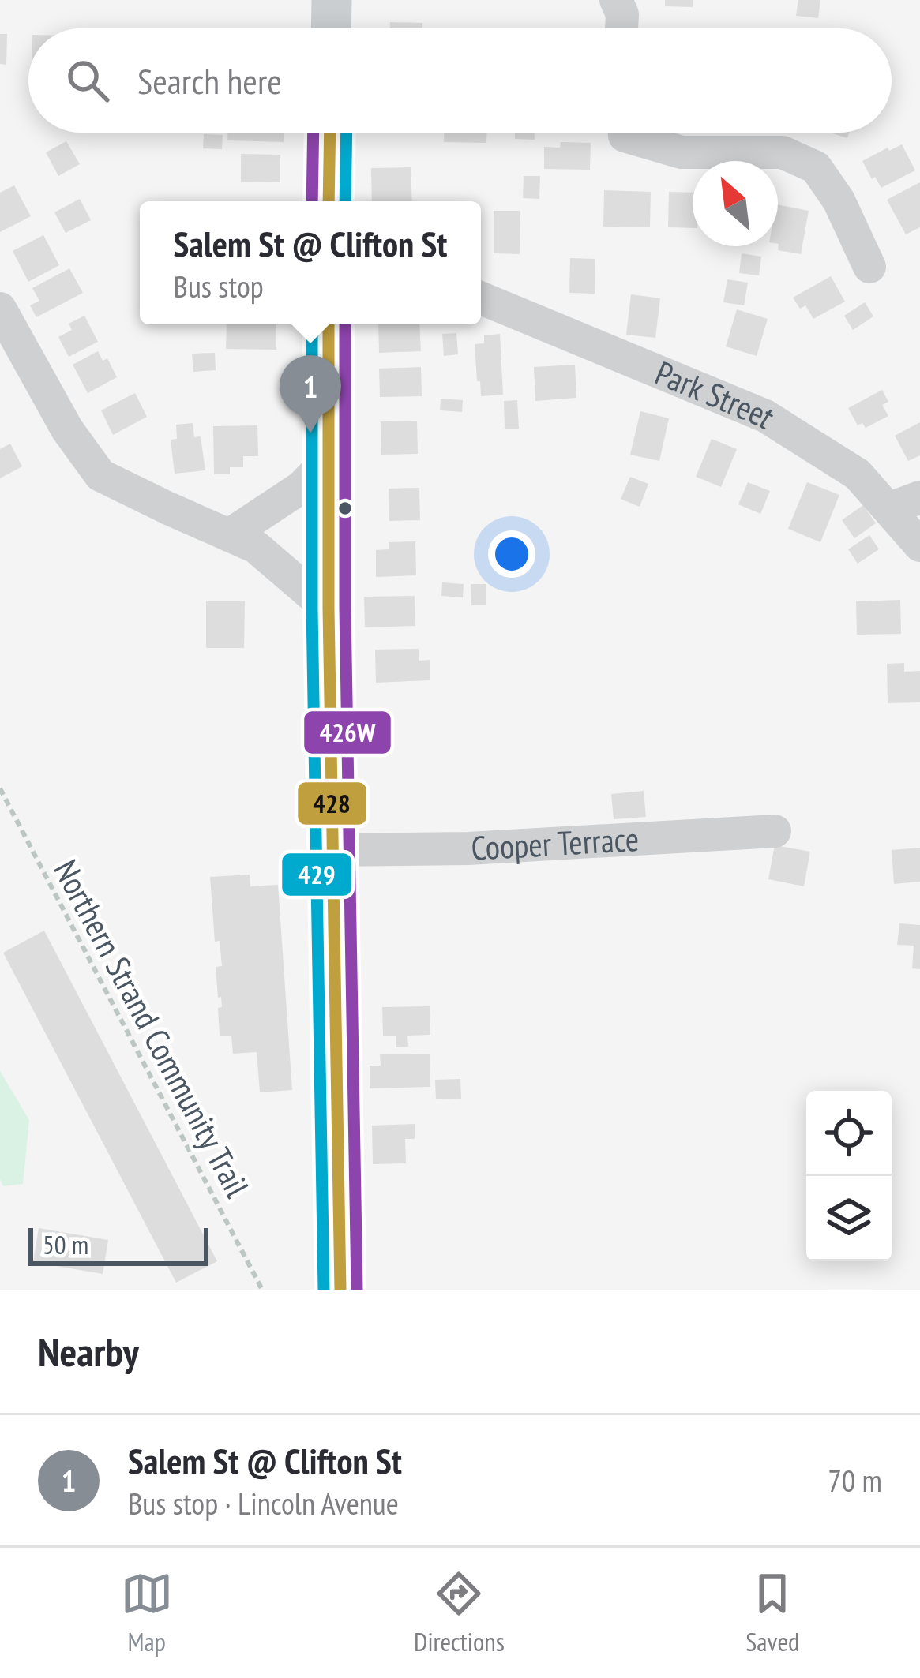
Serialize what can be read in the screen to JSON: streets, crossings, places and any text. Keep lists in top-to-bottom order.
{
  "streets": {
    "street": ["Park Street", "Cooper Terrace"],
    "path": ["Northern Strand Community Trail"]
  },
  "lines": ["transit line 428", "transit line 429", "transit line 426W"],
  "scale_bar": "50 m",
  "north": "top left",
  "page": {
    "search": "Search here",
    "popup": ["Salem St @ Clifton St", "Bus stop"],
    "pins": "1",
    "scale": "50 m",
    "heading": "Nearby",
    "list": [
      {
        "mark": "1",
        "name": "Salem St @ Clifton St",
        "note": "Bus stop · Lincoln Avenue",
        "value": "70 m"
      }
    ],
    "nav": ["Map", "Directions", "Saved"]
  }
}
